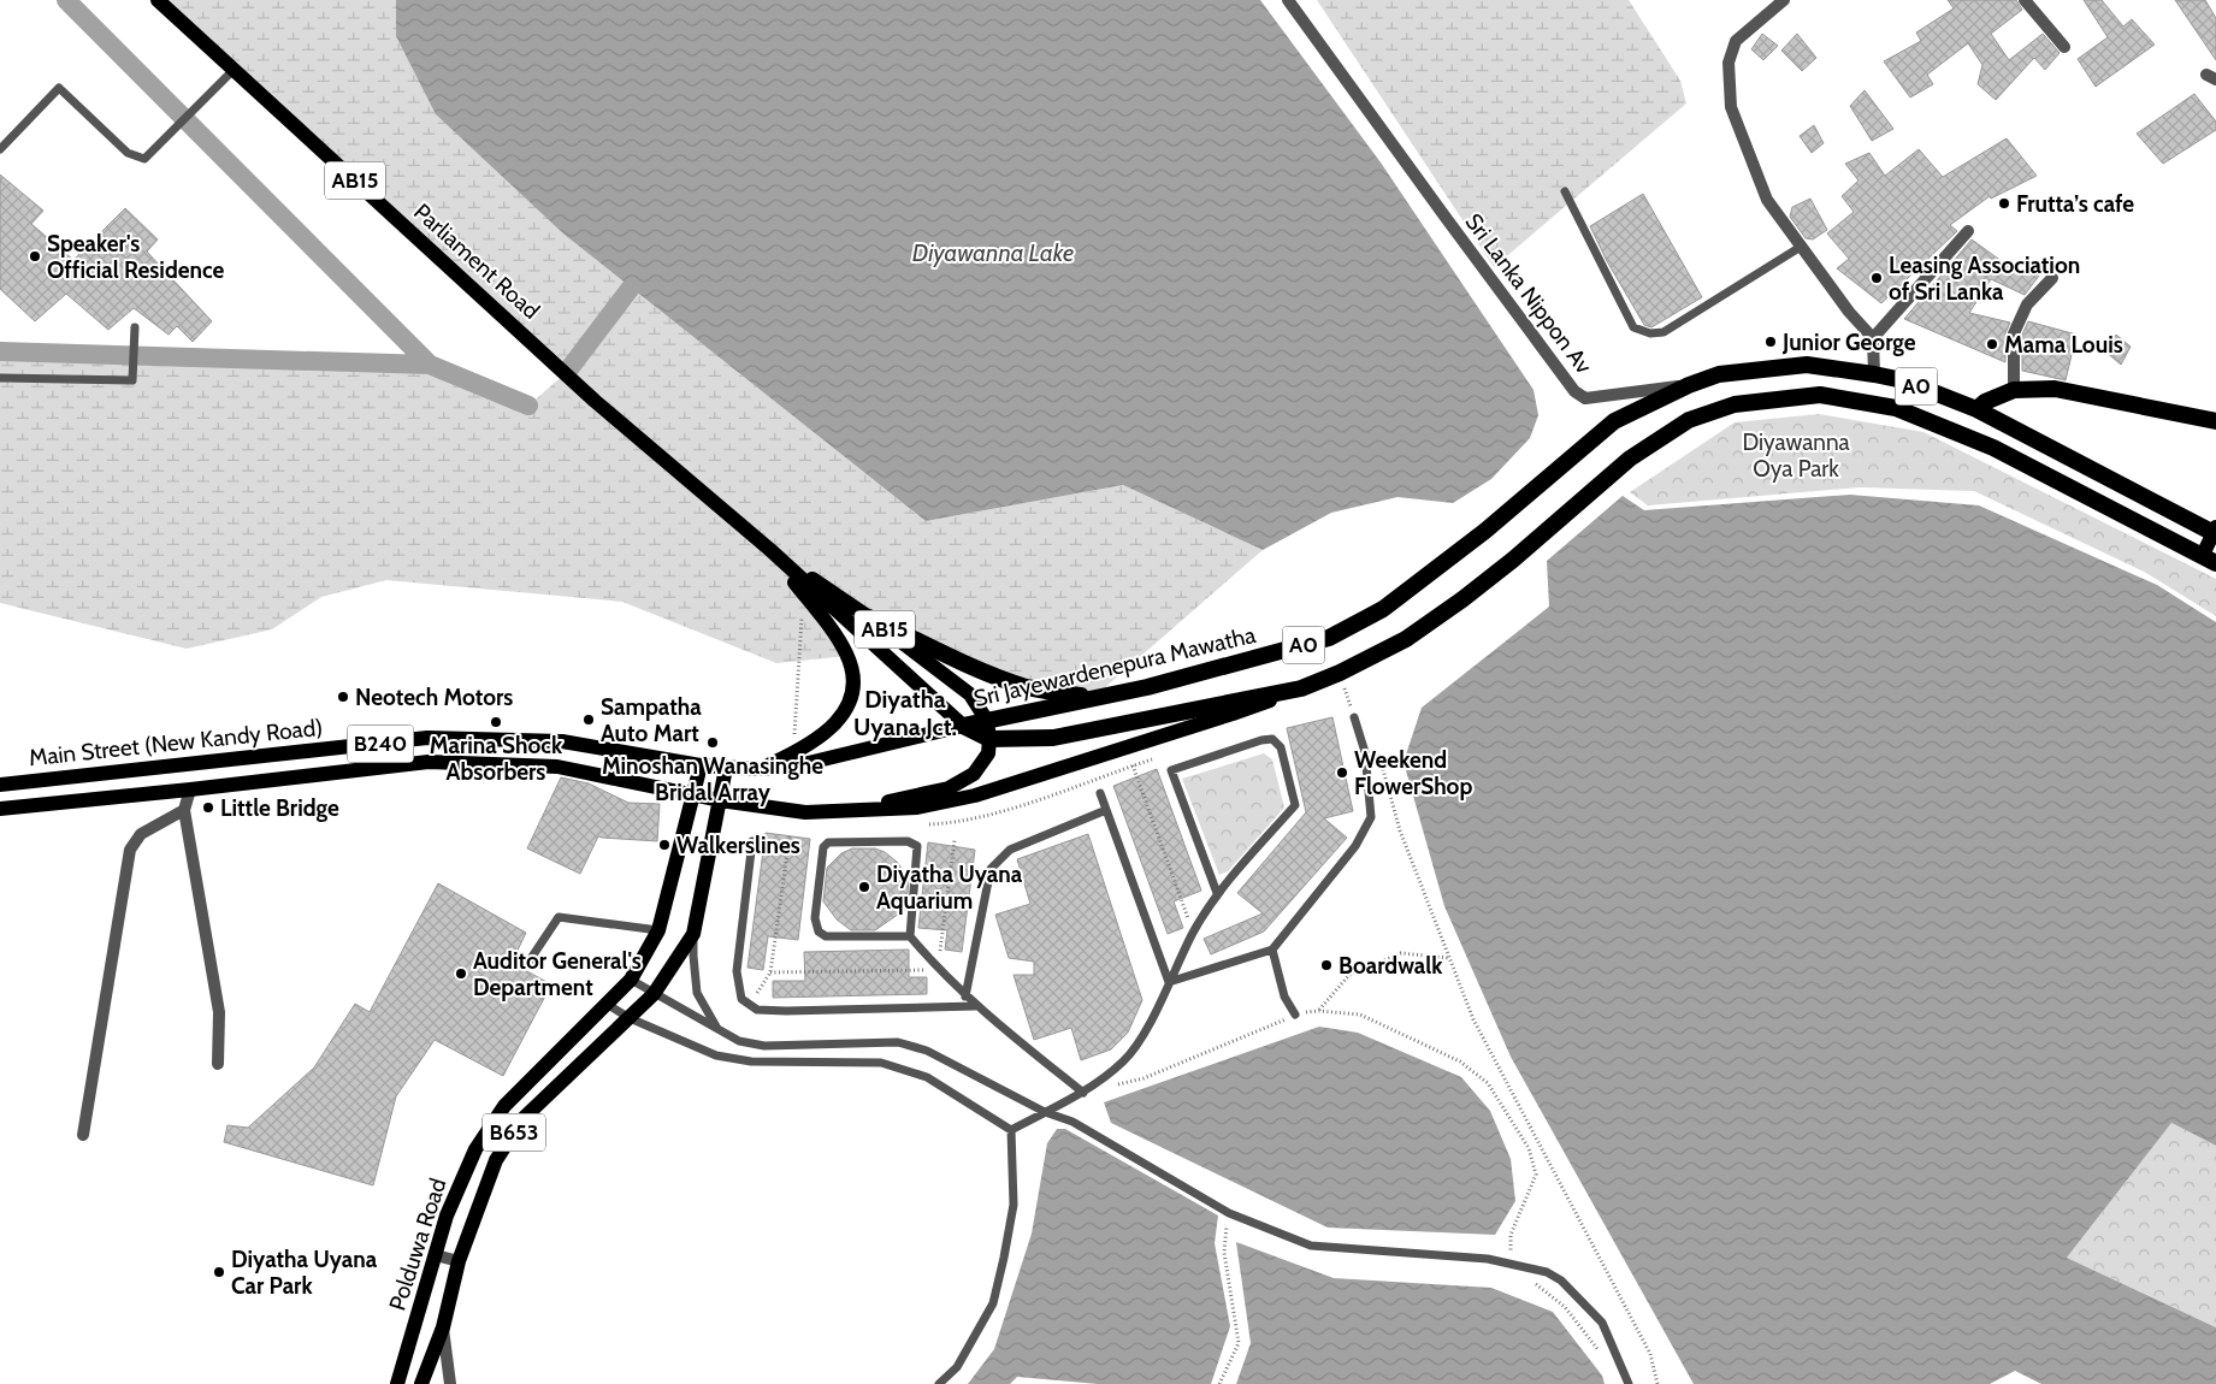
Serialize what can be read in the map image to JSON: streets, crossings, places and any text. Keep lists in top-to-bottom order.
{
  "streets": {
    "highway": ["A0", "Sri Jayewardenepura Mawatha"],
    "main road": [
      "AB15",
      "Parliament Road",
      "Main Street (New Kandy Road)",
      "B240",
      "B653",
      "Polduwa Road"
    ],
    "street": ["Sri Lanka Nippon Av"]
  },
  "crossings": [
    ["Parliament Road", "Sri Jayewardenepura Mawatha"],
    ["Parliament Road", "Main Street (New Kandy Road)"],
    ["Sri Lanka Nippon Av", "Sri Jayewardenepura Mawatha"],
    ["Sri Jayewardenepura Mawatha", "Main Street (New Kandy Road)"],
    ["Main Street (New Kandy Road)", "Polduwa Road"]
  ],
  "districts": ["Diyatha Uyana Jct."],
  "water": ["Diyawanna Lake"],
  "parks": ["Diyawanna Oya Park"],
  "places": [
    "Frutta’s cafe",
    "Speaker's Official Residence",
    "Leasing Association of Sri Lanka",
    "Junior George",
    "Mama Louis",
    "Neotech Motors",
    "Sampatha Auto Mart",
    "Marina Shock Absorbers",
    "Minoshan Wanasinghe Bridal Array",
    "Weekend FlowerShop",
    "Little Bridge",
    "Walkerslines",
    "Diyatha Uyana Aquarium",
    "Boardwalk",
    "Auditor General's Department",
    "Diyatha Uyana Car Park"
  ]
}
